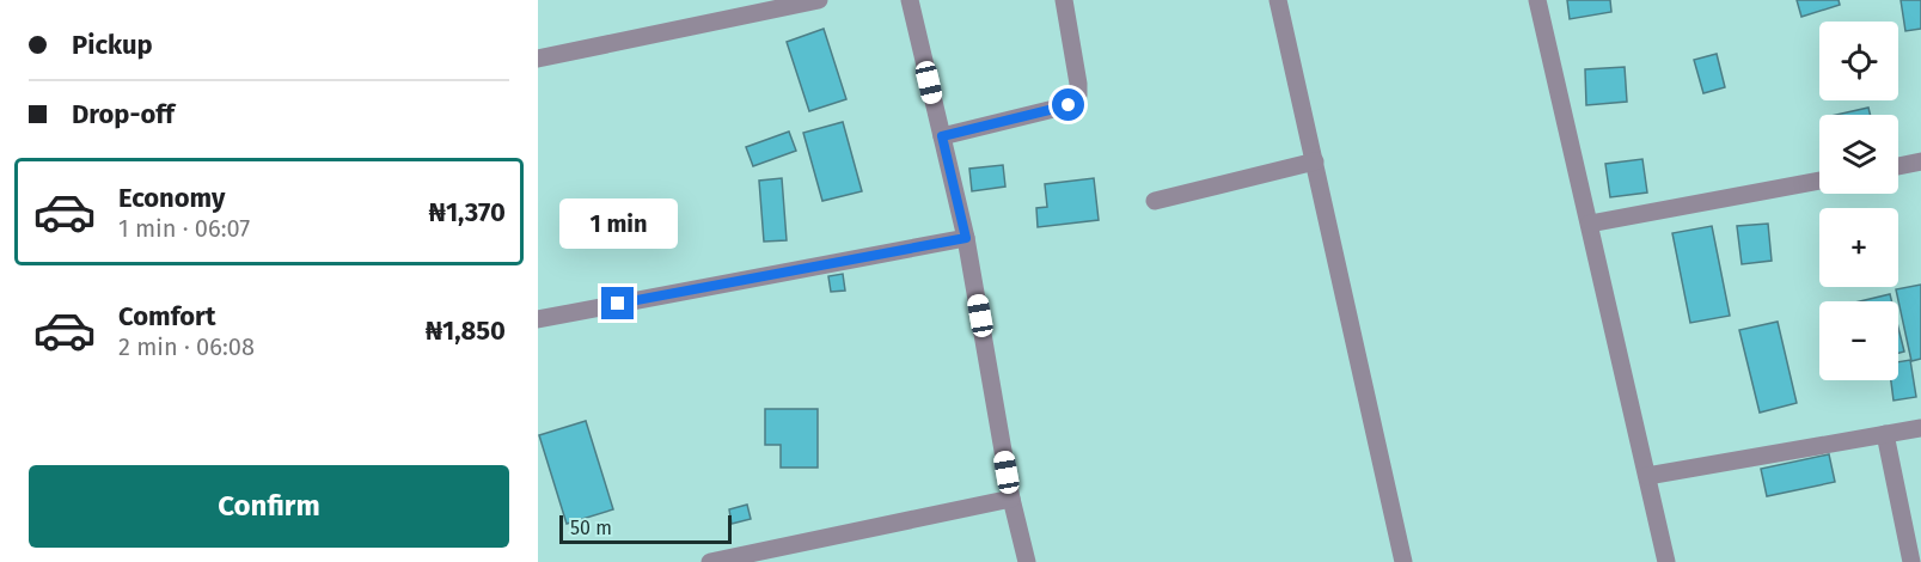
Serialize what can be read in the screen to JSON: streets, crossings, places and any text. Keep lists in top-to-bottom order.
{
  "scale_bar": "50 m",
  "page": {
    "banner": ["Pickup", "Drop-off"],
    "map_buttons": ["+", "−"],
    "list": [
      {
        "name": "Economy",
        "note": "1 min · 06:07",
        "value": "₦1,370"
      },
      {
        "name": "Comfort",
        "note": "2 min · 06:08",
        "value": "₦1,850"
      }
    ],
    "bubble": "1 min",
    "buttons": "Confirm",
    "scale": "50 m"
  }
}
